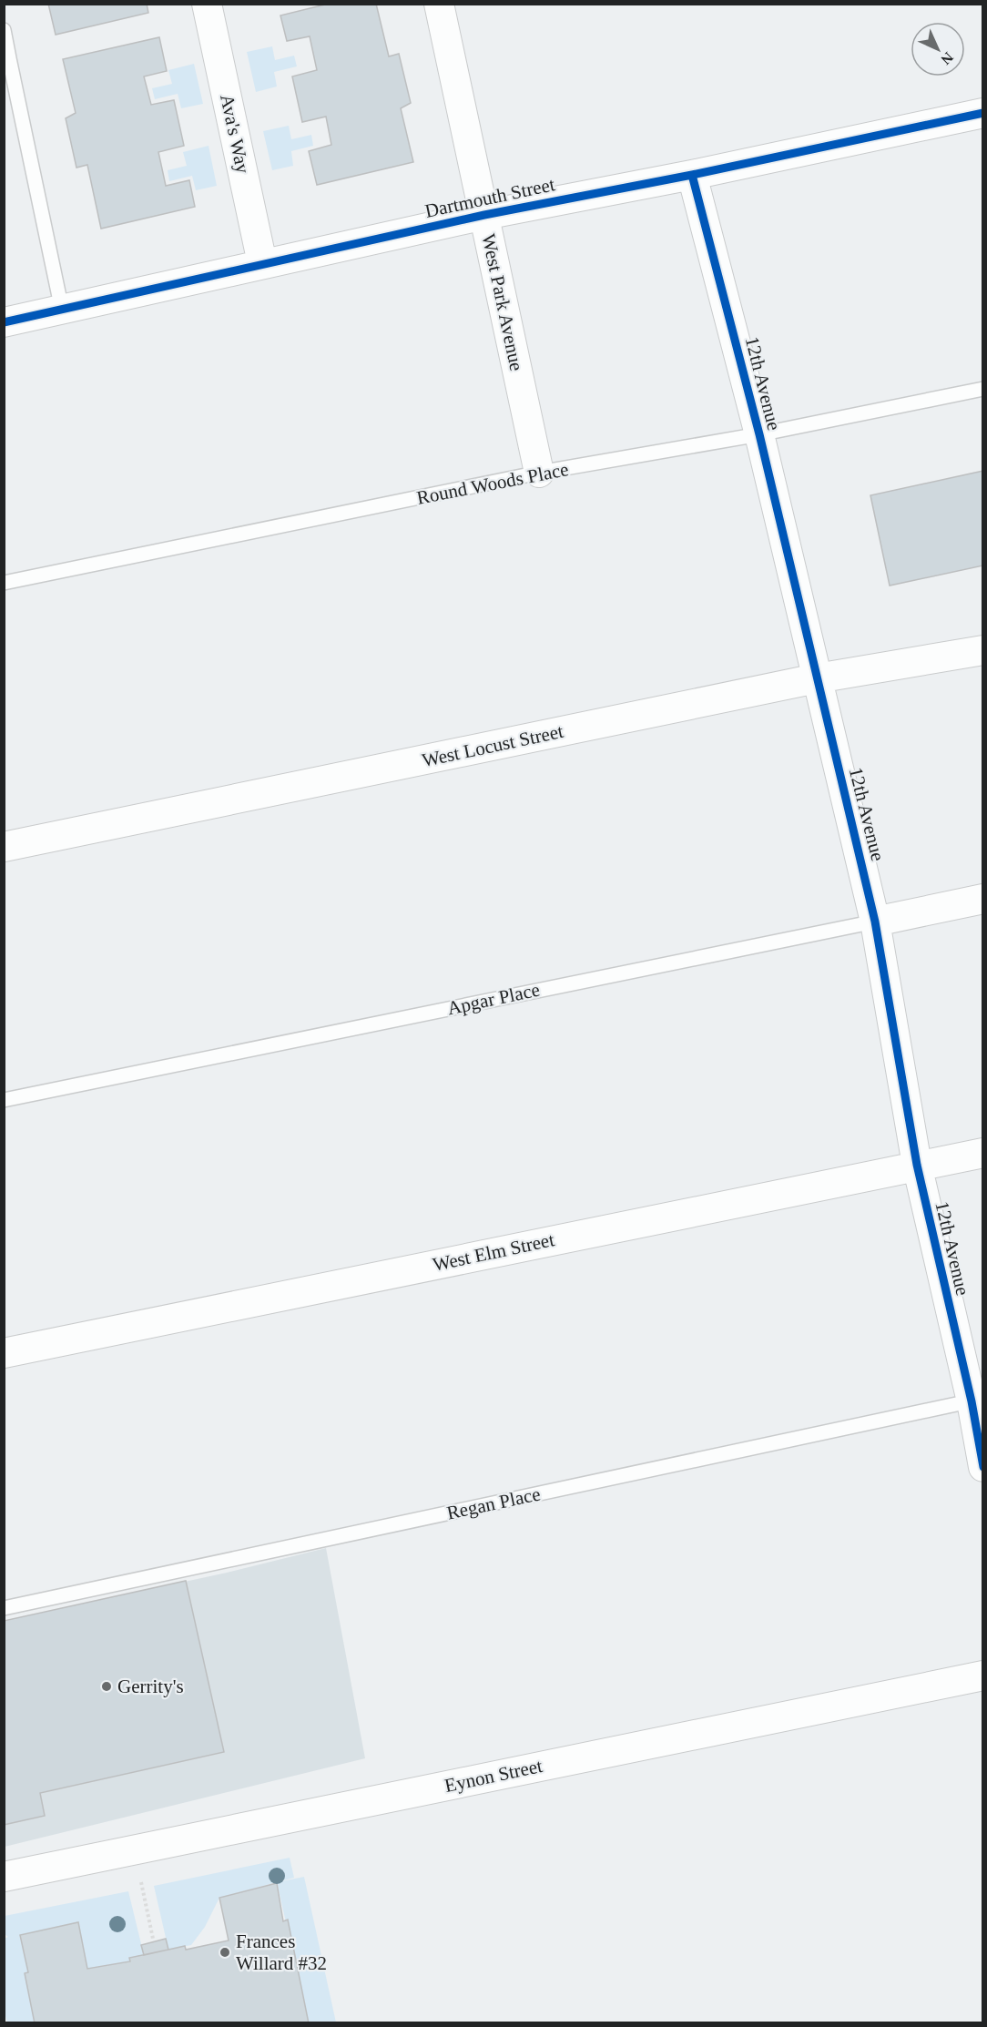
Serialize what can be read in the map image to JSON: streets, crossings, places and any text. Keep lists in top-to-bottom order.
{
  "streets": {
    "street": [
      "Ava's Way",
      "Dartmouth Street",
      "West Park Avenue",
      "12th Avenue",
      "West Locust Street",
      "Apgar Place",
      "West Elm Street",
      "Eynon Street"
    ],
    "lane": ["Round Woods Place", "Regan Place"]
  },
  "crossings": [
    ["Ava's Way", "Dartmouth Street"],
    ["Dartmouth Street", "West Park Avenue"],
    ["Dartmouth Street", "12th Avenue"],
    ["West Park Avenue", "Round Woods Place"],
    ["12th Avenue", "Round Woods Place"],
    ["12th Avenue", "West Locust Street"],
    ["12th Avenue", "Apgar Place"],
    ["12th Avenue", "West Elm Street"],
    ["12th Avenue", "Regan Place"]
  ],
  "places": ["Gerrity's", "Frances Willard #32"],
  "north": "bottom right"
}
